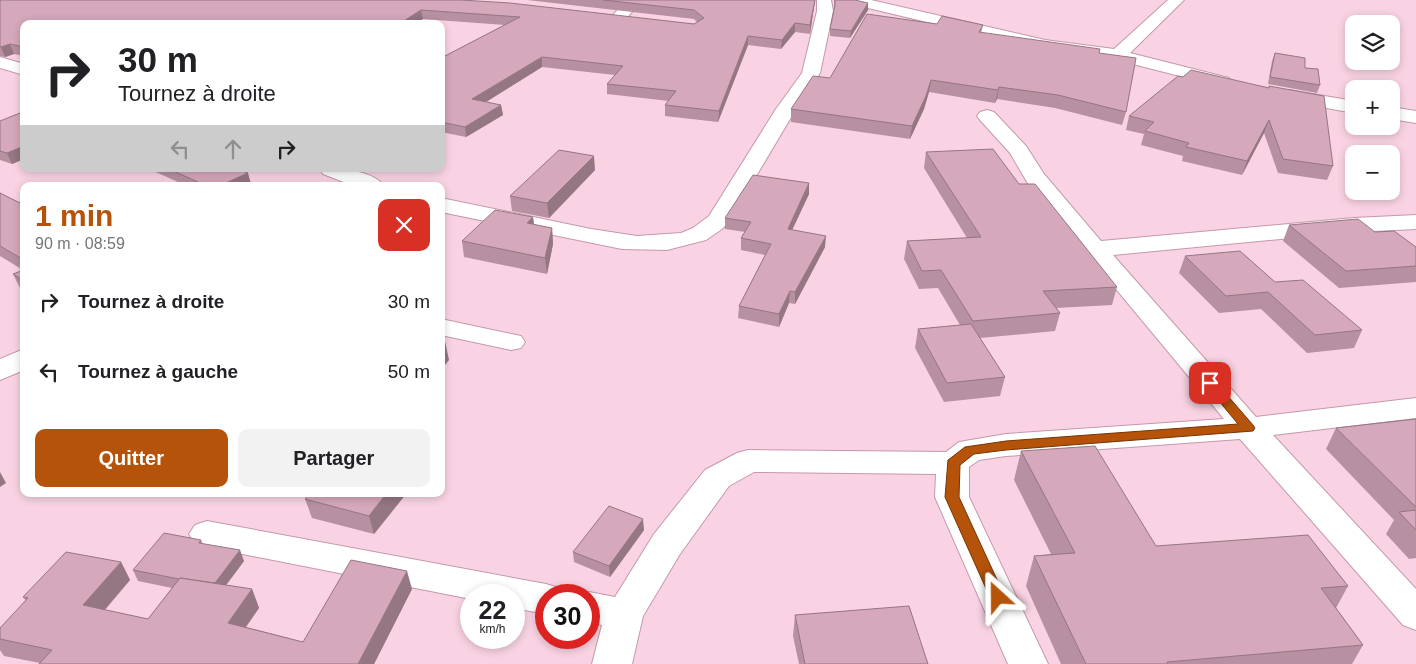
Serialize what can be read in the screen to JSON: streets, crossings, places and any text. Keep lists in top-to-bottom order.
{
  "page": {
    "map_buttons": ["+", "−"],
    "turn": ["30 m", "Tournez à droite"],
    "heading": ["1 min", "90 m · 08:59"],
    "list": [
      {
        "name": "Tournez à droite",
        "value": "30 m"
      },
      {
        "name": "Tournez à gauche",
        "value": "50 m"
      }
    ],
    "buttons": ["Quitter", "Partager"],
    "speed": "22 km/h",
    "limit": "30"
  }
}
